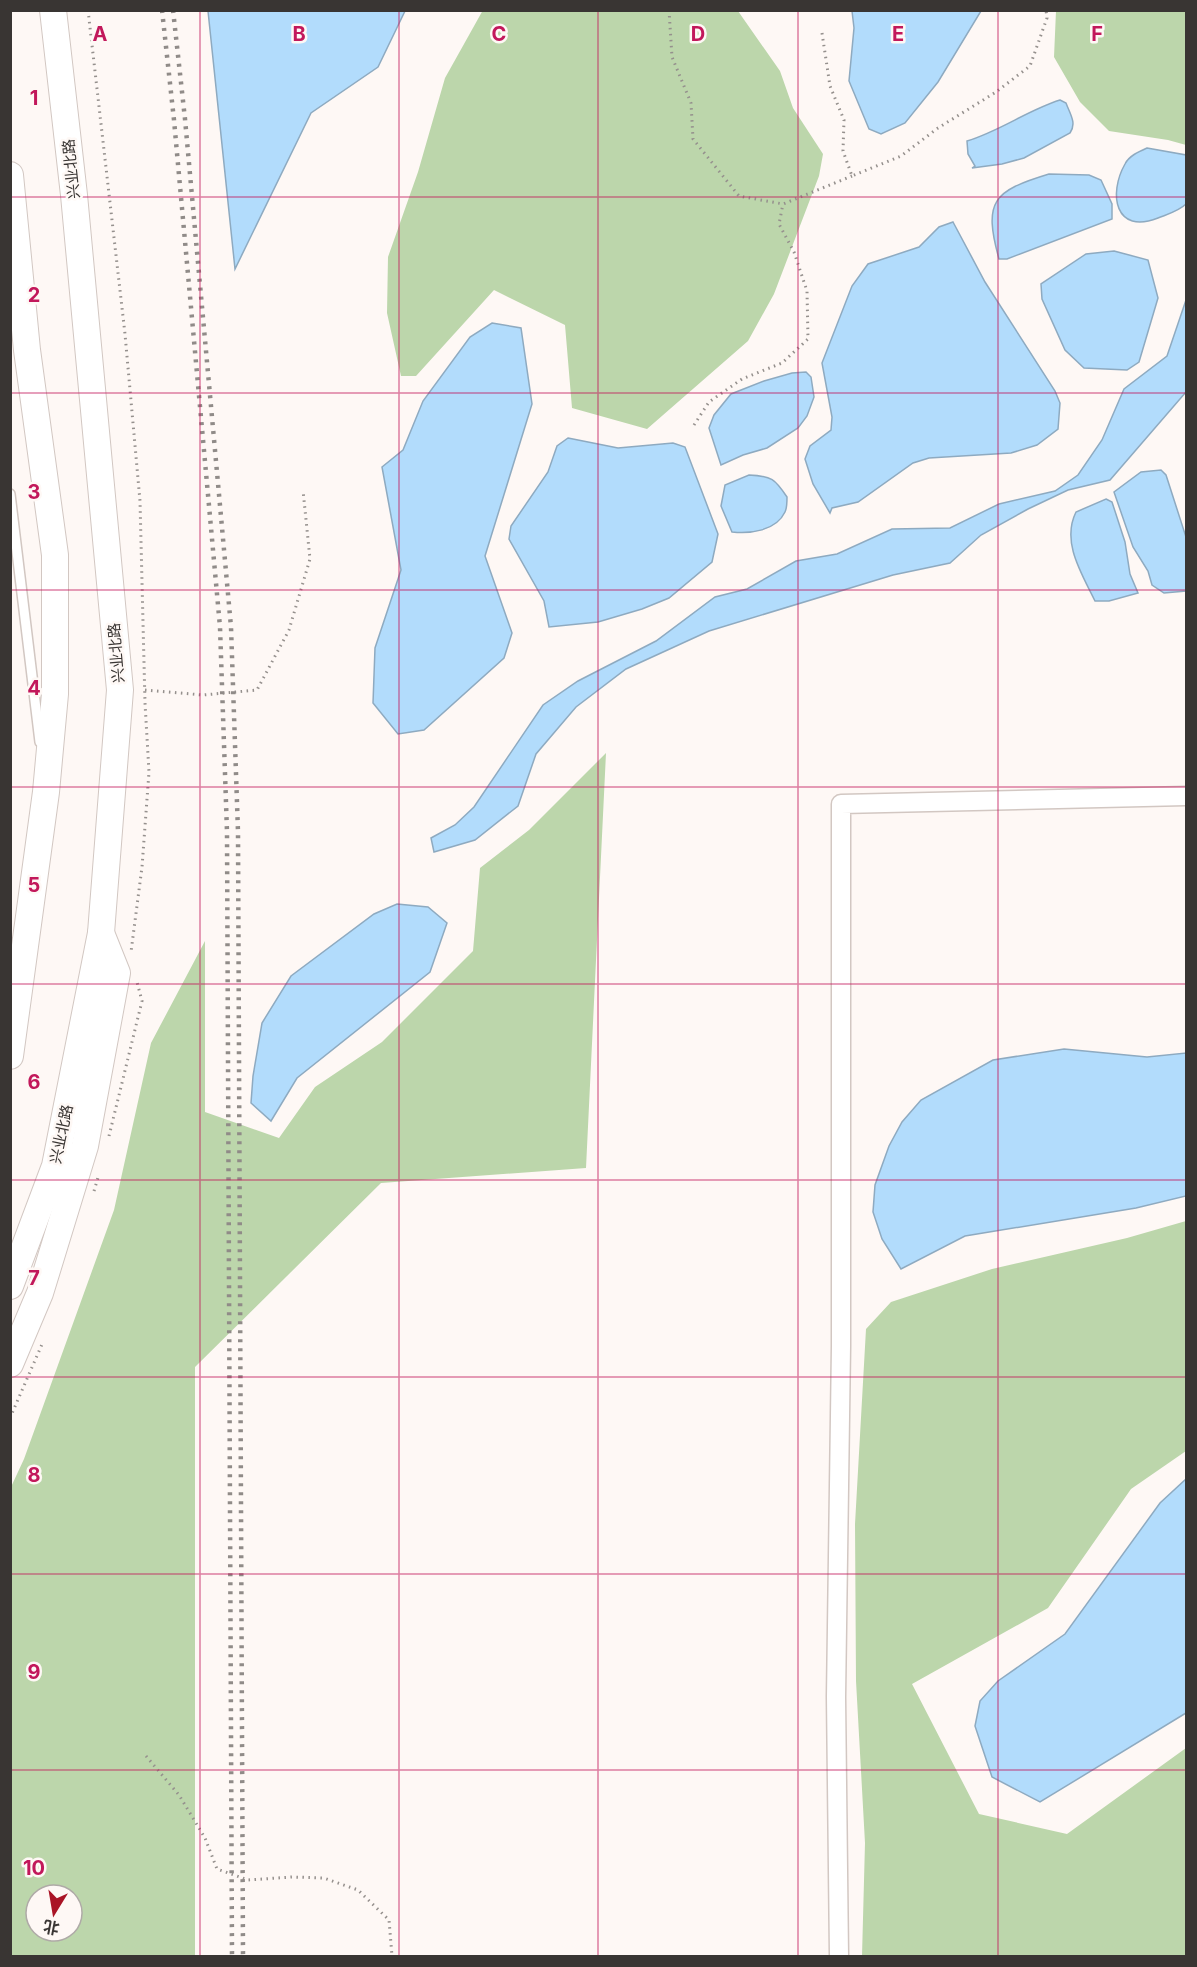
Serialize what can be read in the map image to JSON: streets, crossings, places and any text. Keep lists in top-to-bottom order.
{
  "streets": {
    "main road": ["兴业北路"]
  },
  "north": "bottom",
  "grid": {
    "columns": [
      "A",
      "B",
      "C",
      "D",
      "E",
      "F"
    ],
    "rows": [
      "1",
      "2",
      "3",
      "4",
      "5",
      "6",
      "7",
      "8",
      "9",
      "10"
    ]
  }
}
